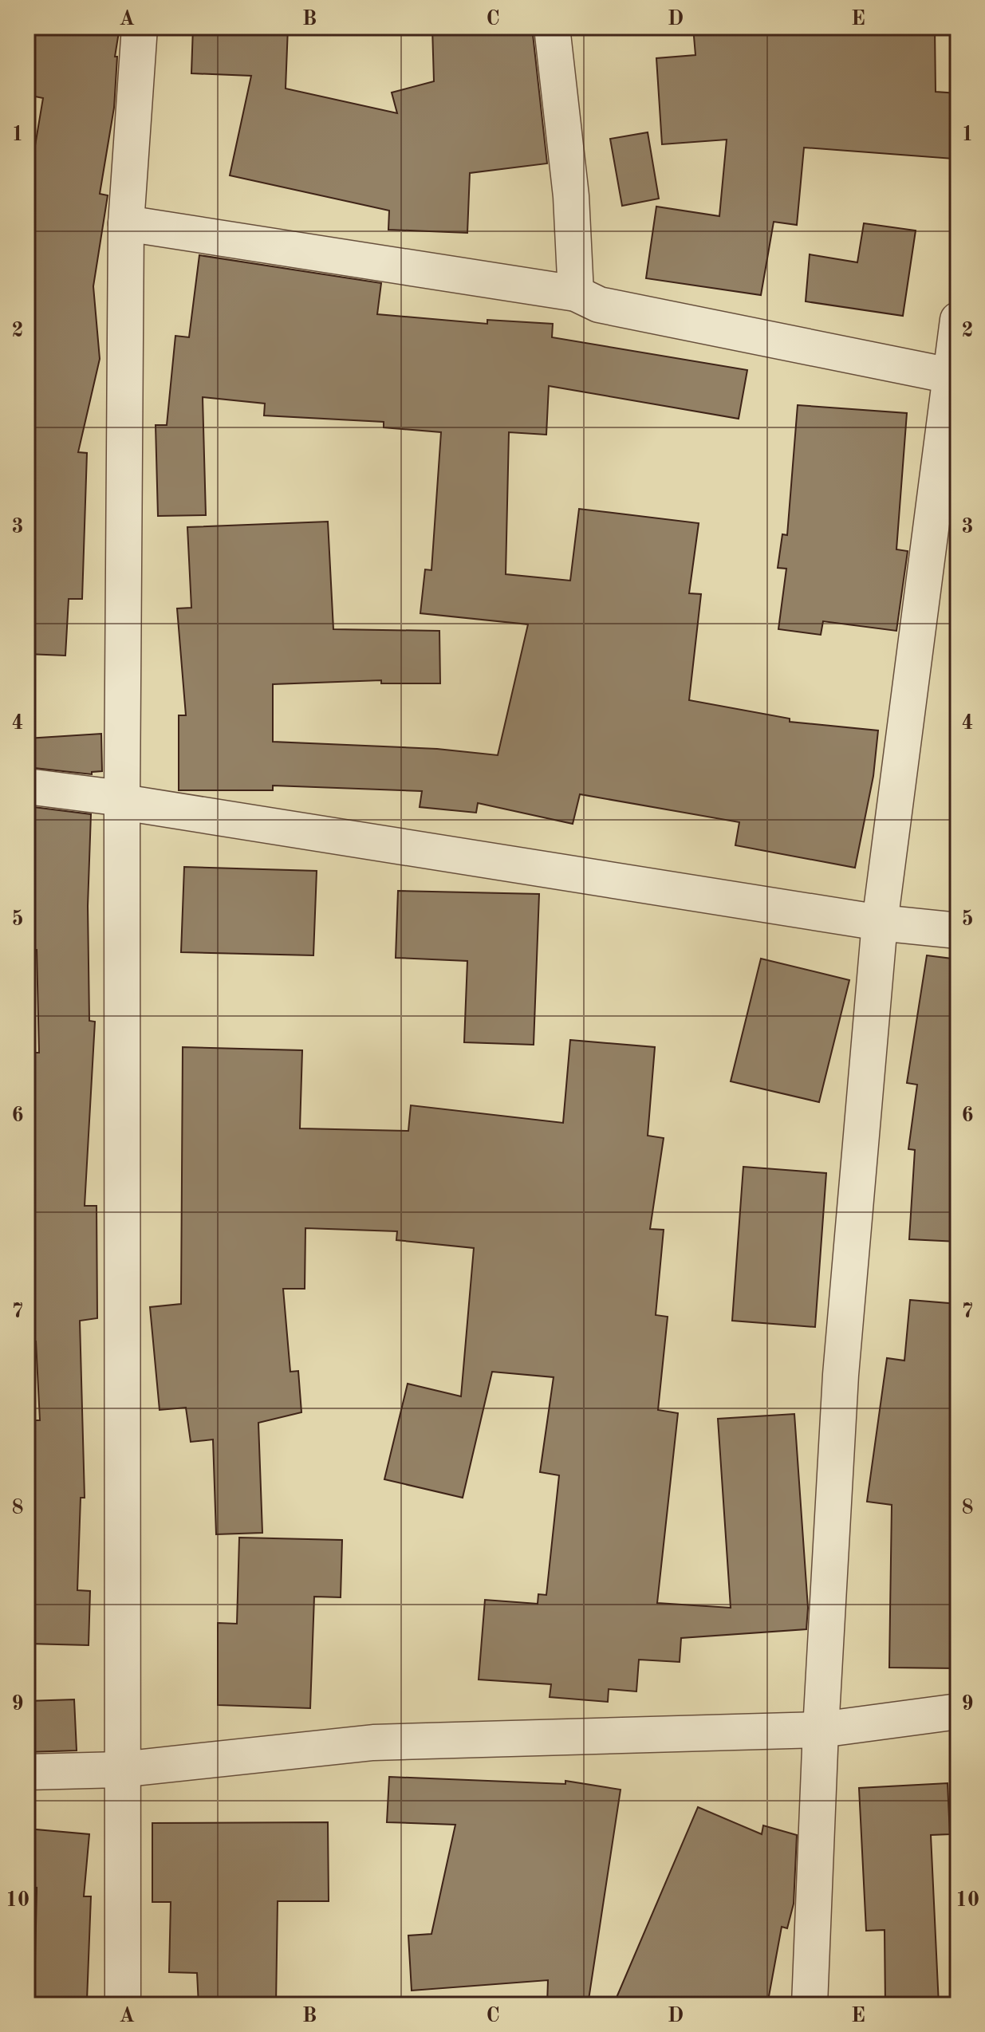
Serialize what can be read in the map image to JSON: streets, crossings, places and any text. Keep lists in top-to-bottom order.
{
  "grid": {
    "columns": [
      "A",
      "B",
      "C",
      "D",
      "E"
    ],
    "rows": [
      "1",
      "2",
      "3",
      "4",
      "5",
      "6",
      "7",
      "8",
      "9",
      "10"
    ]
  }
}
